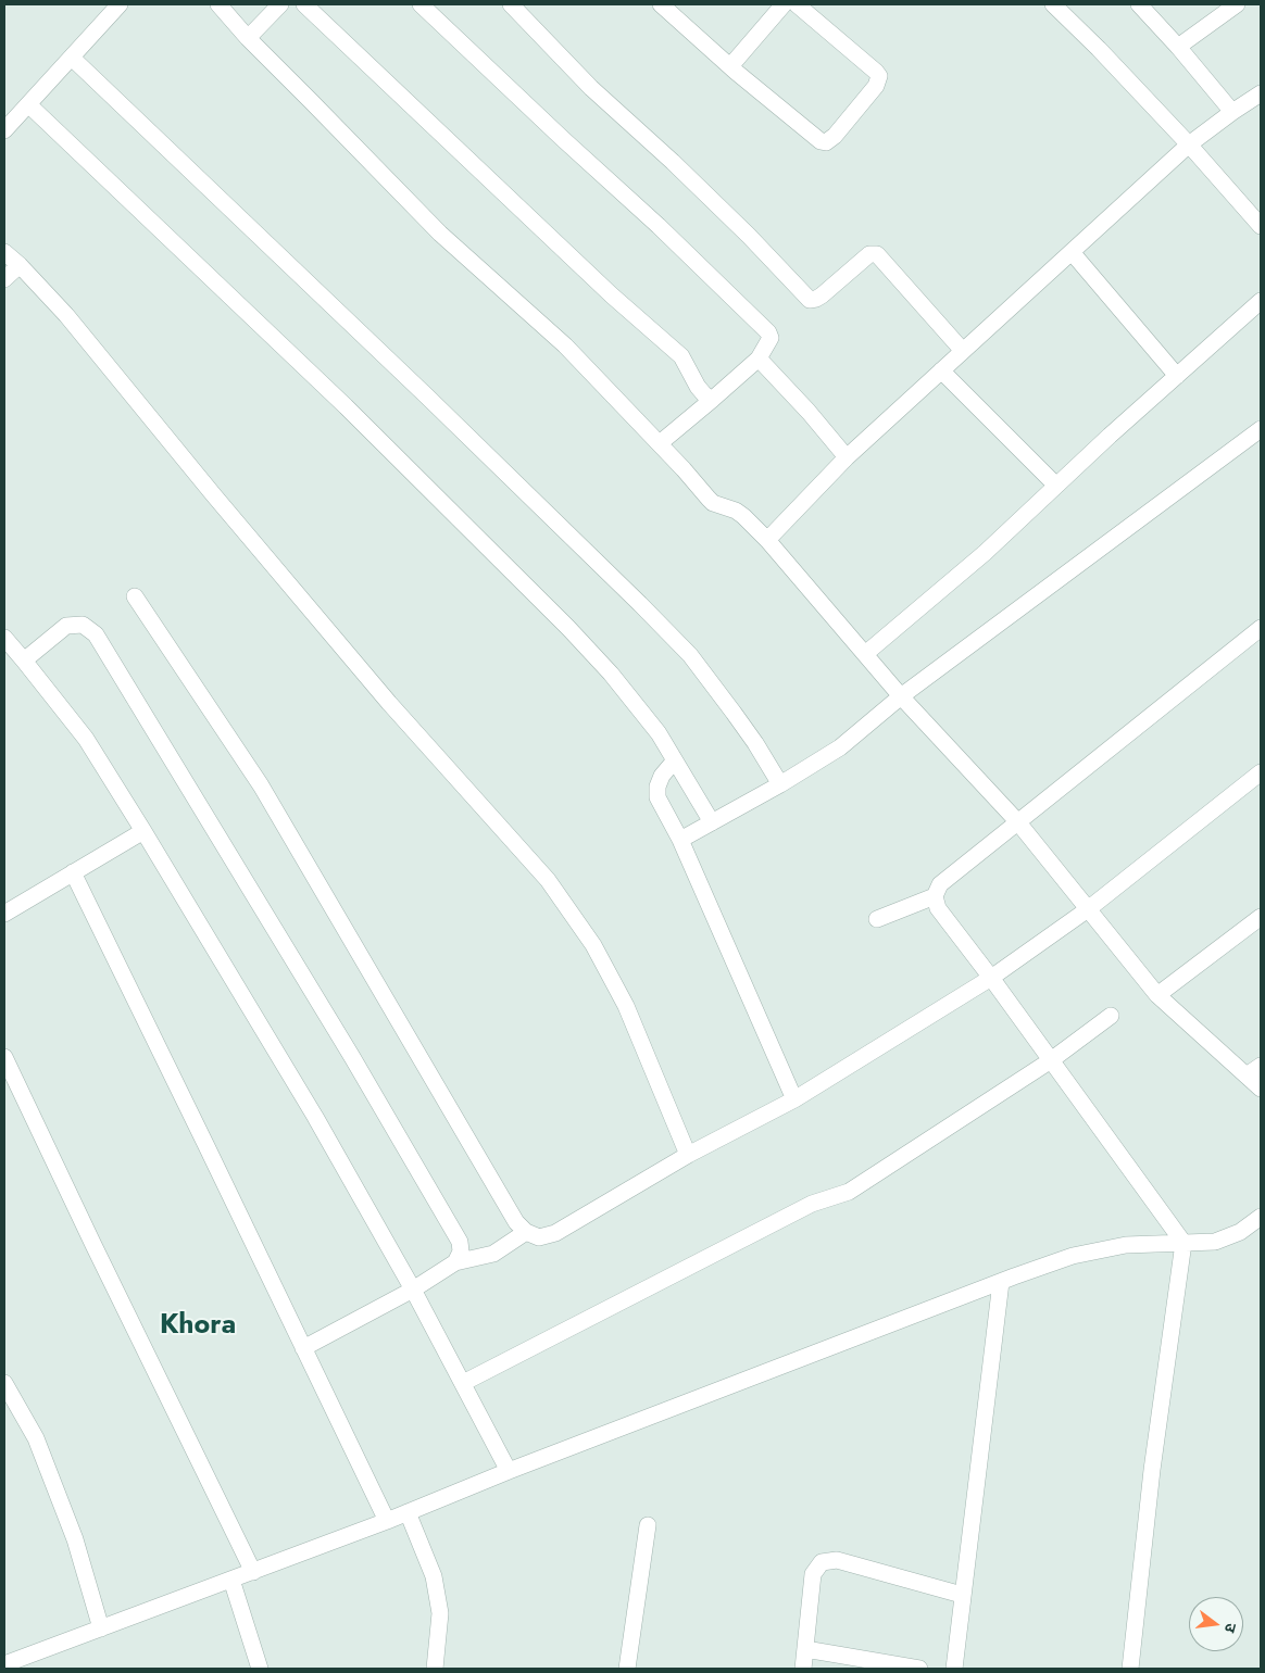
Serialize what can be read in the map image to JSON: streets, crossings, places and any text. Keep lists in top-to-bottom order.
{
  "districts": ["Khora"],
  "north": "right"
}
